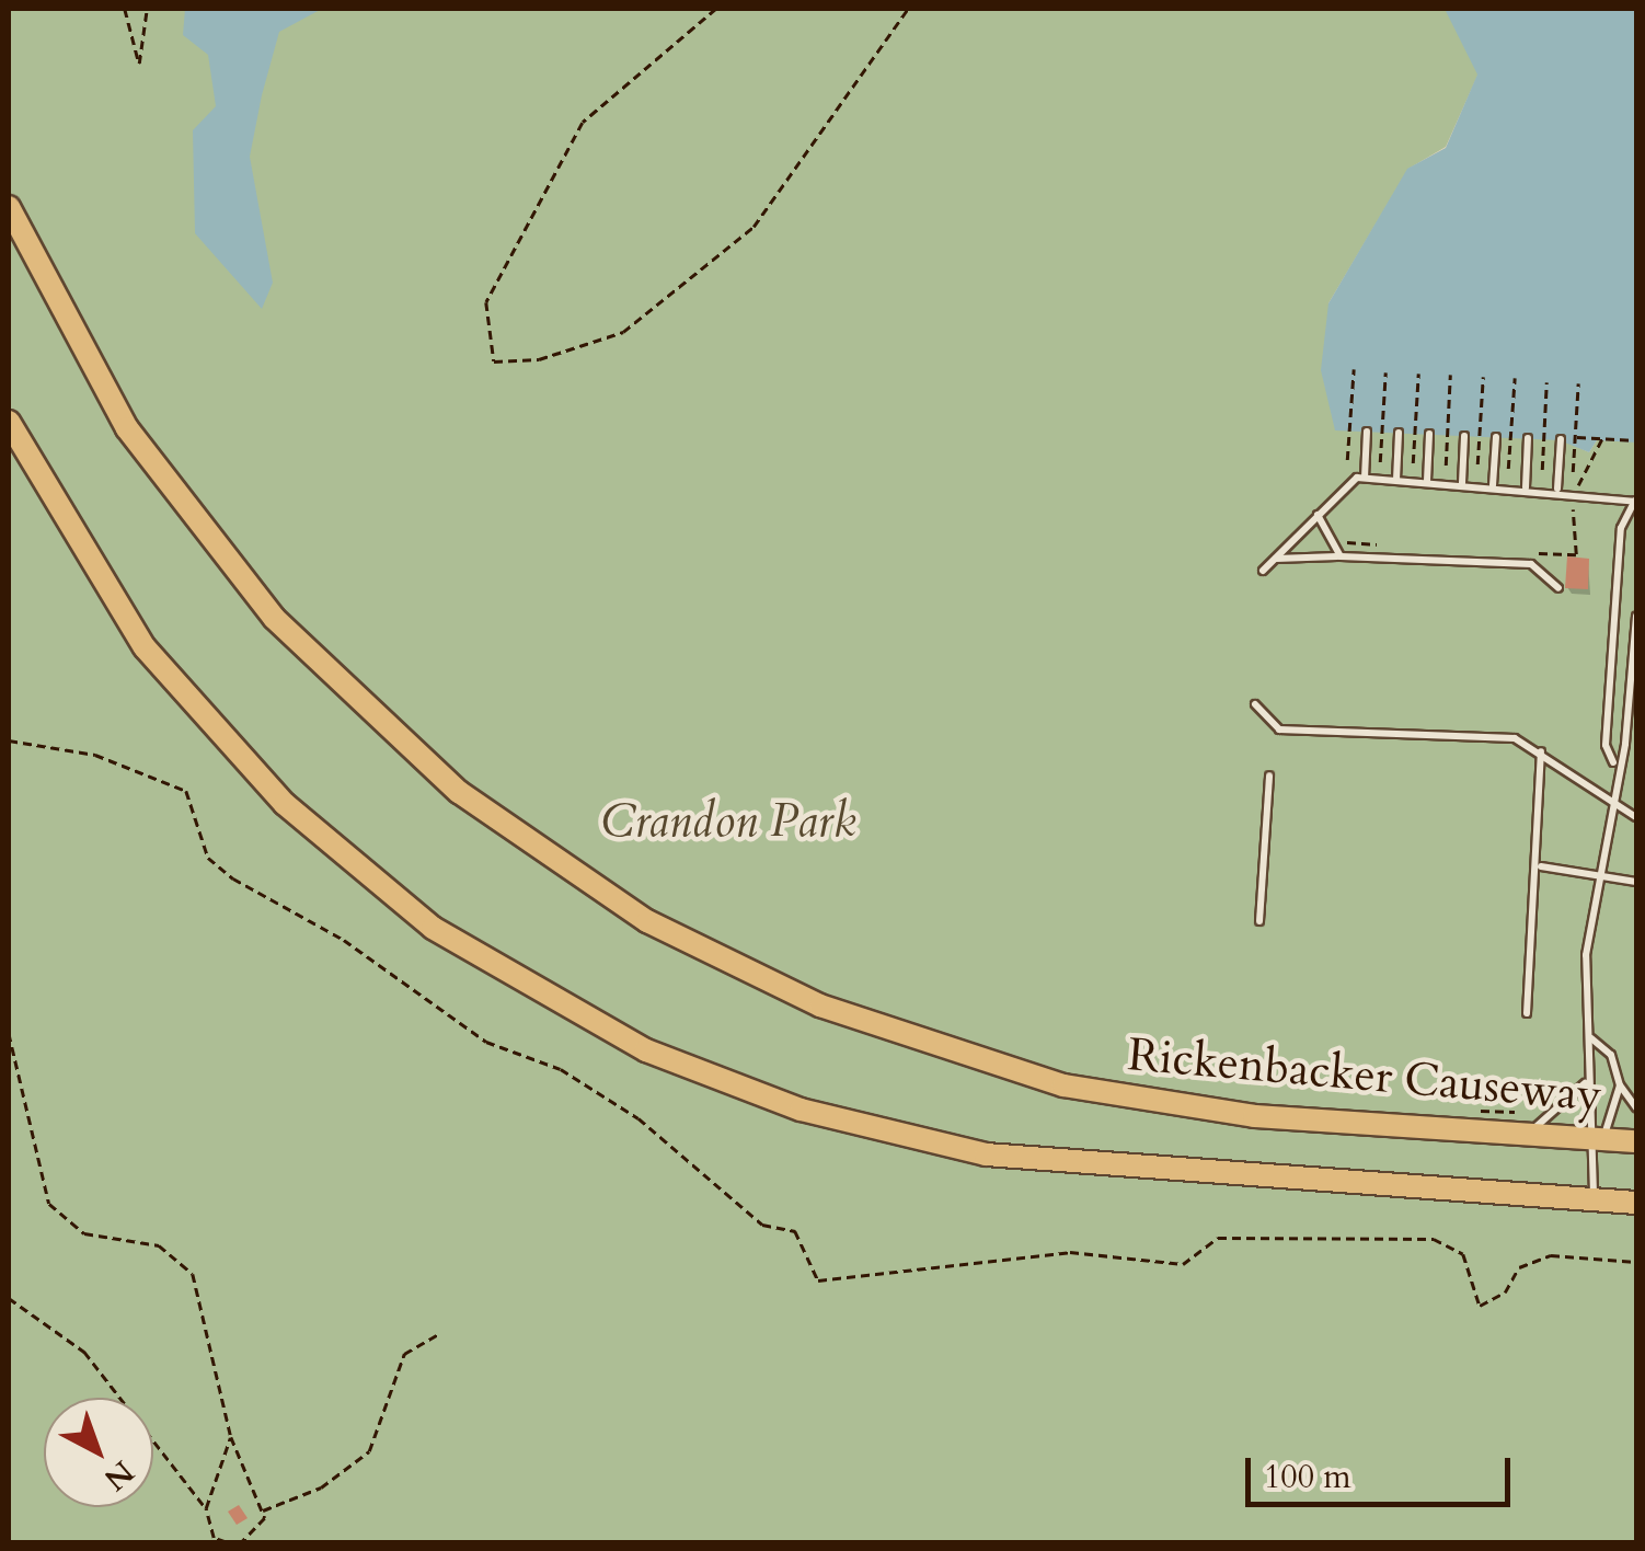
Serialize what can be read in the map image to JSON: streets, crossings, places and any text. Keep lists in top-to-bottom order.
{
  "streets": {
    "main road": ["Rickenbacker Causeway"]
  },
  "parks": ["Crandon Park"],
  "scale_bar": "100 m",
  "north": "bottom right"
}
